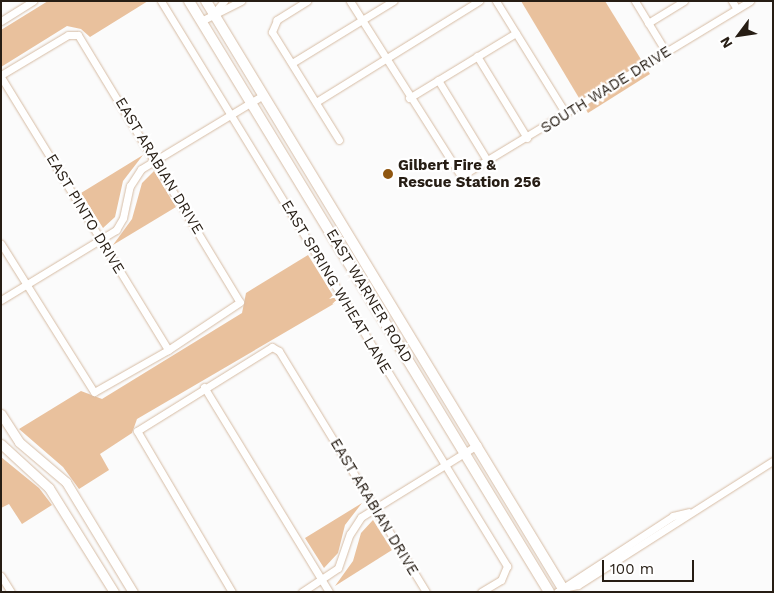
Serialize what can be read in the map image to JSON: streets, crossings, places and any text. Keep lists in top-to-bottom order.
{
  "streets": {
    "main road": ["EAST WARNER ROAD"],
    "street": [
      "SOUTH WADE DRIVE",
      "EAST ARABIAN DRIVE",
      "EAST PINTO DRIVE",
      "EAST SPRING WHEAT LANE"
    ]
  },
  "crossings": [
    ["EAST ARABIAN DRIVE", "EAST PINTO DRIVE"]
  ],
  "places": ["Gilbert Fire & Rescue Station 256"],
  "scale_bar": "100 m",
  "north": "bottom left"
}
